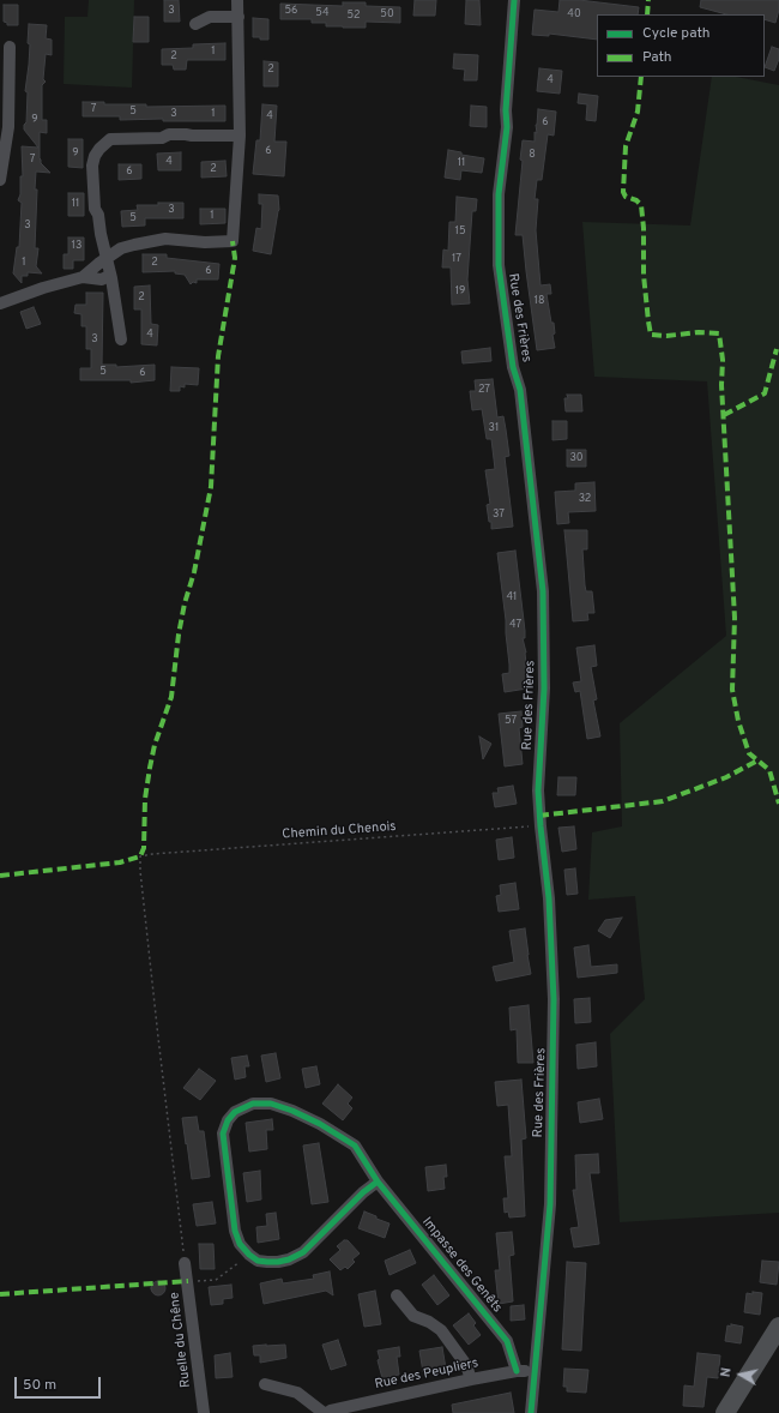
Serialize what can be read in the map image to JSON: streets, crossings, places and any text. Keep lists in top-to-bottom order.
{
  "streets": {
    "street": [
      "Rue des Frières",
      "Impasse des Genêts",
      "Ruelle du Chêne",
      "Rue des Peupliers"
    ],
    "path": ["Chemin du Chenois"]
  },
  "crossings": [
    ["Rue des Frières", "Chemin du Chenois"],
    ["Rue des Frières", "Rue des Peupliers"],
    ["Chemin du Chenois", "Ruelle du Chêne"],
    ["Impasse des Genêts", "Rue des Peupliers"]
  ],
  "house_numbers": [
    "3",
    "56",
    "54",
    "50",
    "40",
    "52",
    "1",
    "2",
    "2",
    "4",
    "7",
    "5",
    "3",
    "1",
    "4",
    "9",
    "6",
    "6",
    "9",
    "8",
    "7",
    "4",
    "11",
    "2",
    "6",
    "11",
    "3",
    "1",
    "5",
    "3",
    "15",
    "13",
    "17",
    "1",
    "2",
    "6",
    "19",
    "2",
    "18",
    "4",
    "3",
    "5",
    "6",
    "27",
    "31",
    "30",
    "32",
    "37",
    "41",
    "47",
    "57"
  ],
  "legend": ["Cycle path", "Path"],
  "scale_bar": "50 m",
  "north": "left"
}
